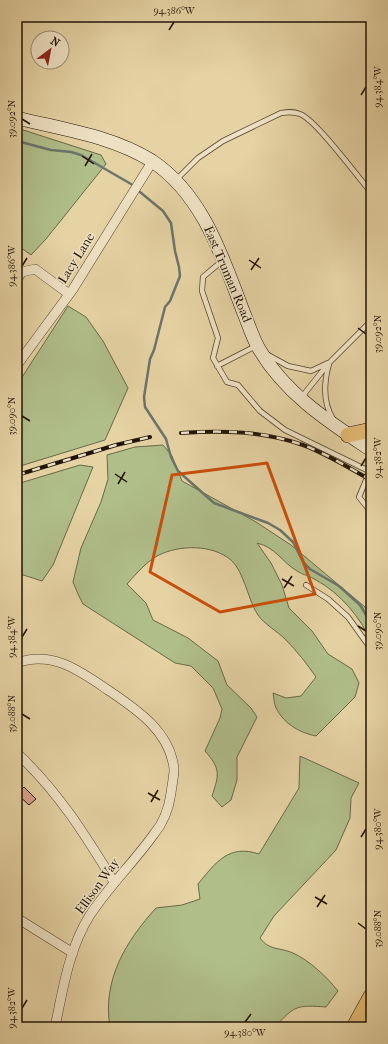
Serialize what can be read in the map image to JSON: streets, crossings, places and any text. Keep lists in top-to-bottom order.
{
  "streets": {
    "main road": ["East Truman Road"],
    "street": ["Lacy Lane", "Ellison Way"]
  },
  "crossings": [
    ["Lacy Lane", "East Truman Road"]
  ],
  "north": "top right",
  "coordinates": [
    "94.386°W",
    "94.384°W",
    "39.092°N",
    "39.090°N",
    "94.382°W",
    "39.088°N",
    "94.380°W"
  ]
}
